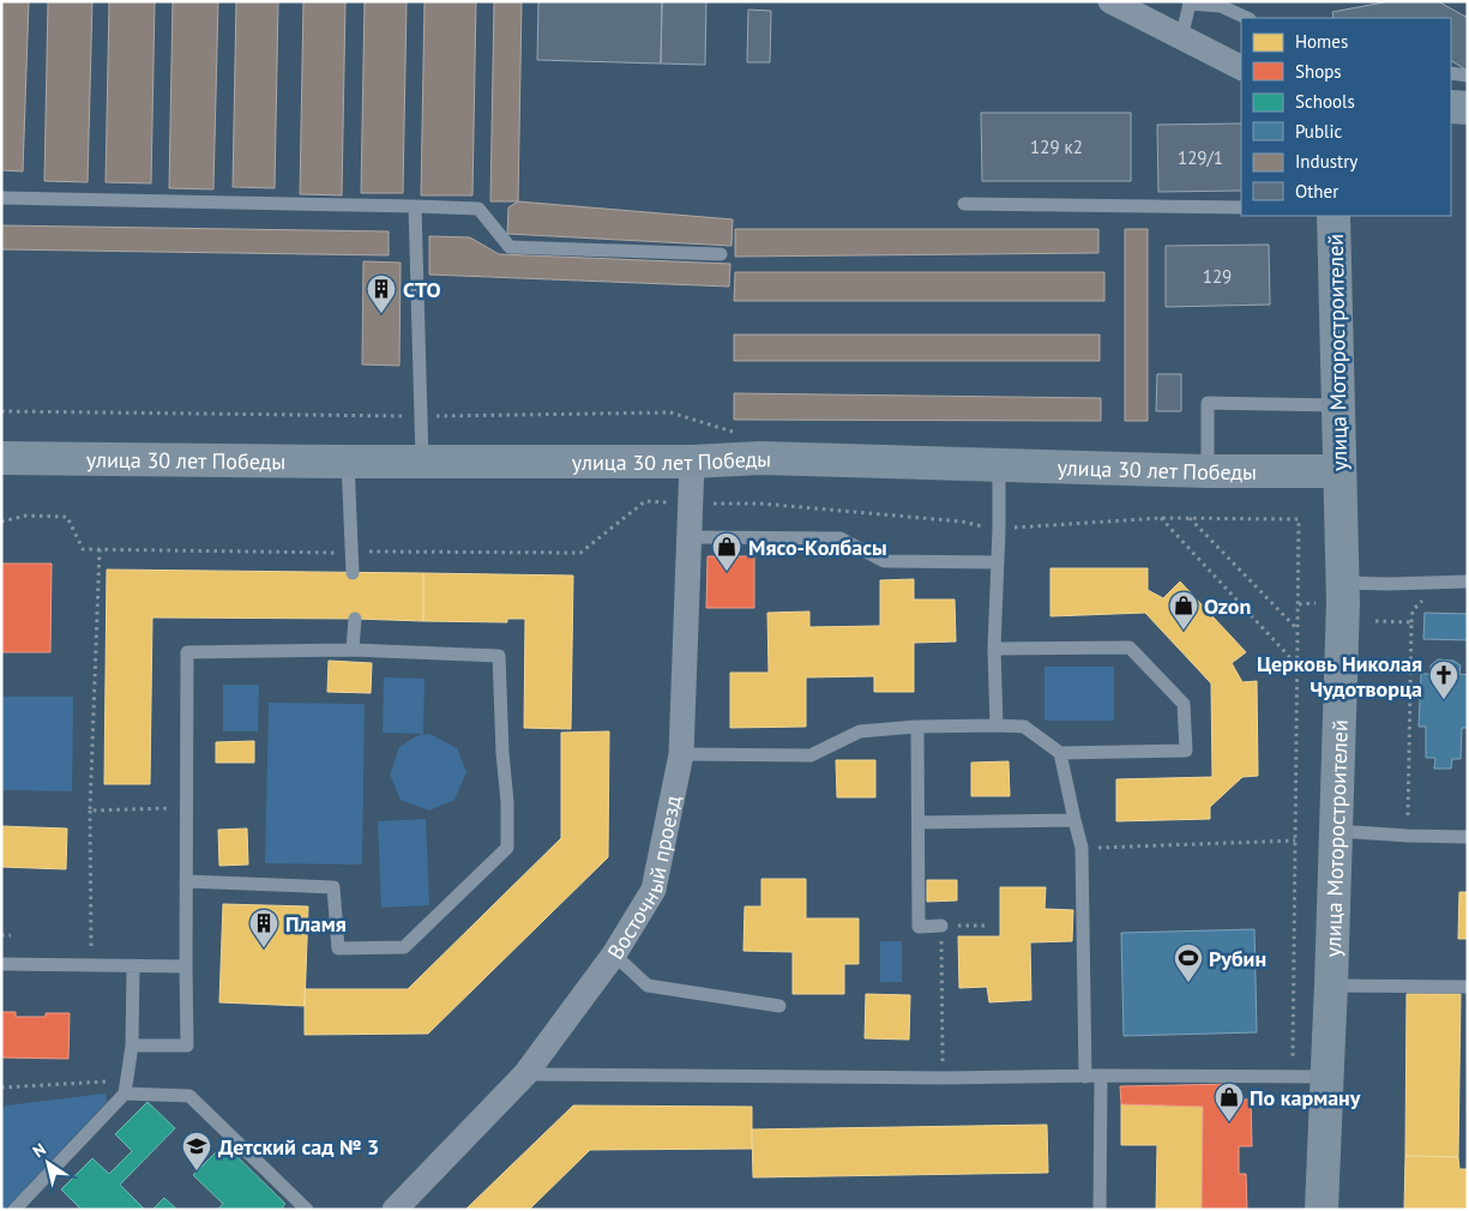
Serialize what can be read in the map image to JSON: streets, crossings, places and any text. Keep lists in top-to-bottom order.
{
  "streets": {
    "street": ["улица Моторостроителей", "улица 30 лет Победы", "Восточный проезд"]
  },
  "crossings": [
    ["улица Моторостроителей", "улица 30 лет Победы"],
    ["улица 30 лет Победы", "Восточный проезд"]
  ],
  "places": {
    "building": ["СТО", "Пламя"],
    "shop": ["Мясо-Колбасы", "Ozon", "По карману"],
    "church": ["Церковь Николая Чудотворца"],
    "sports": ["Рубин"],
    "school or university": ["Детский сад № 3"]
  },
  "house_numbers": ["129 к2", "129/1", "129"],
  "legend": [
    "Homes",
    "Shops",
    "Schools",
    "Public",
    "Industry",
    "Other"
  ],
  "north": "top left"
}
